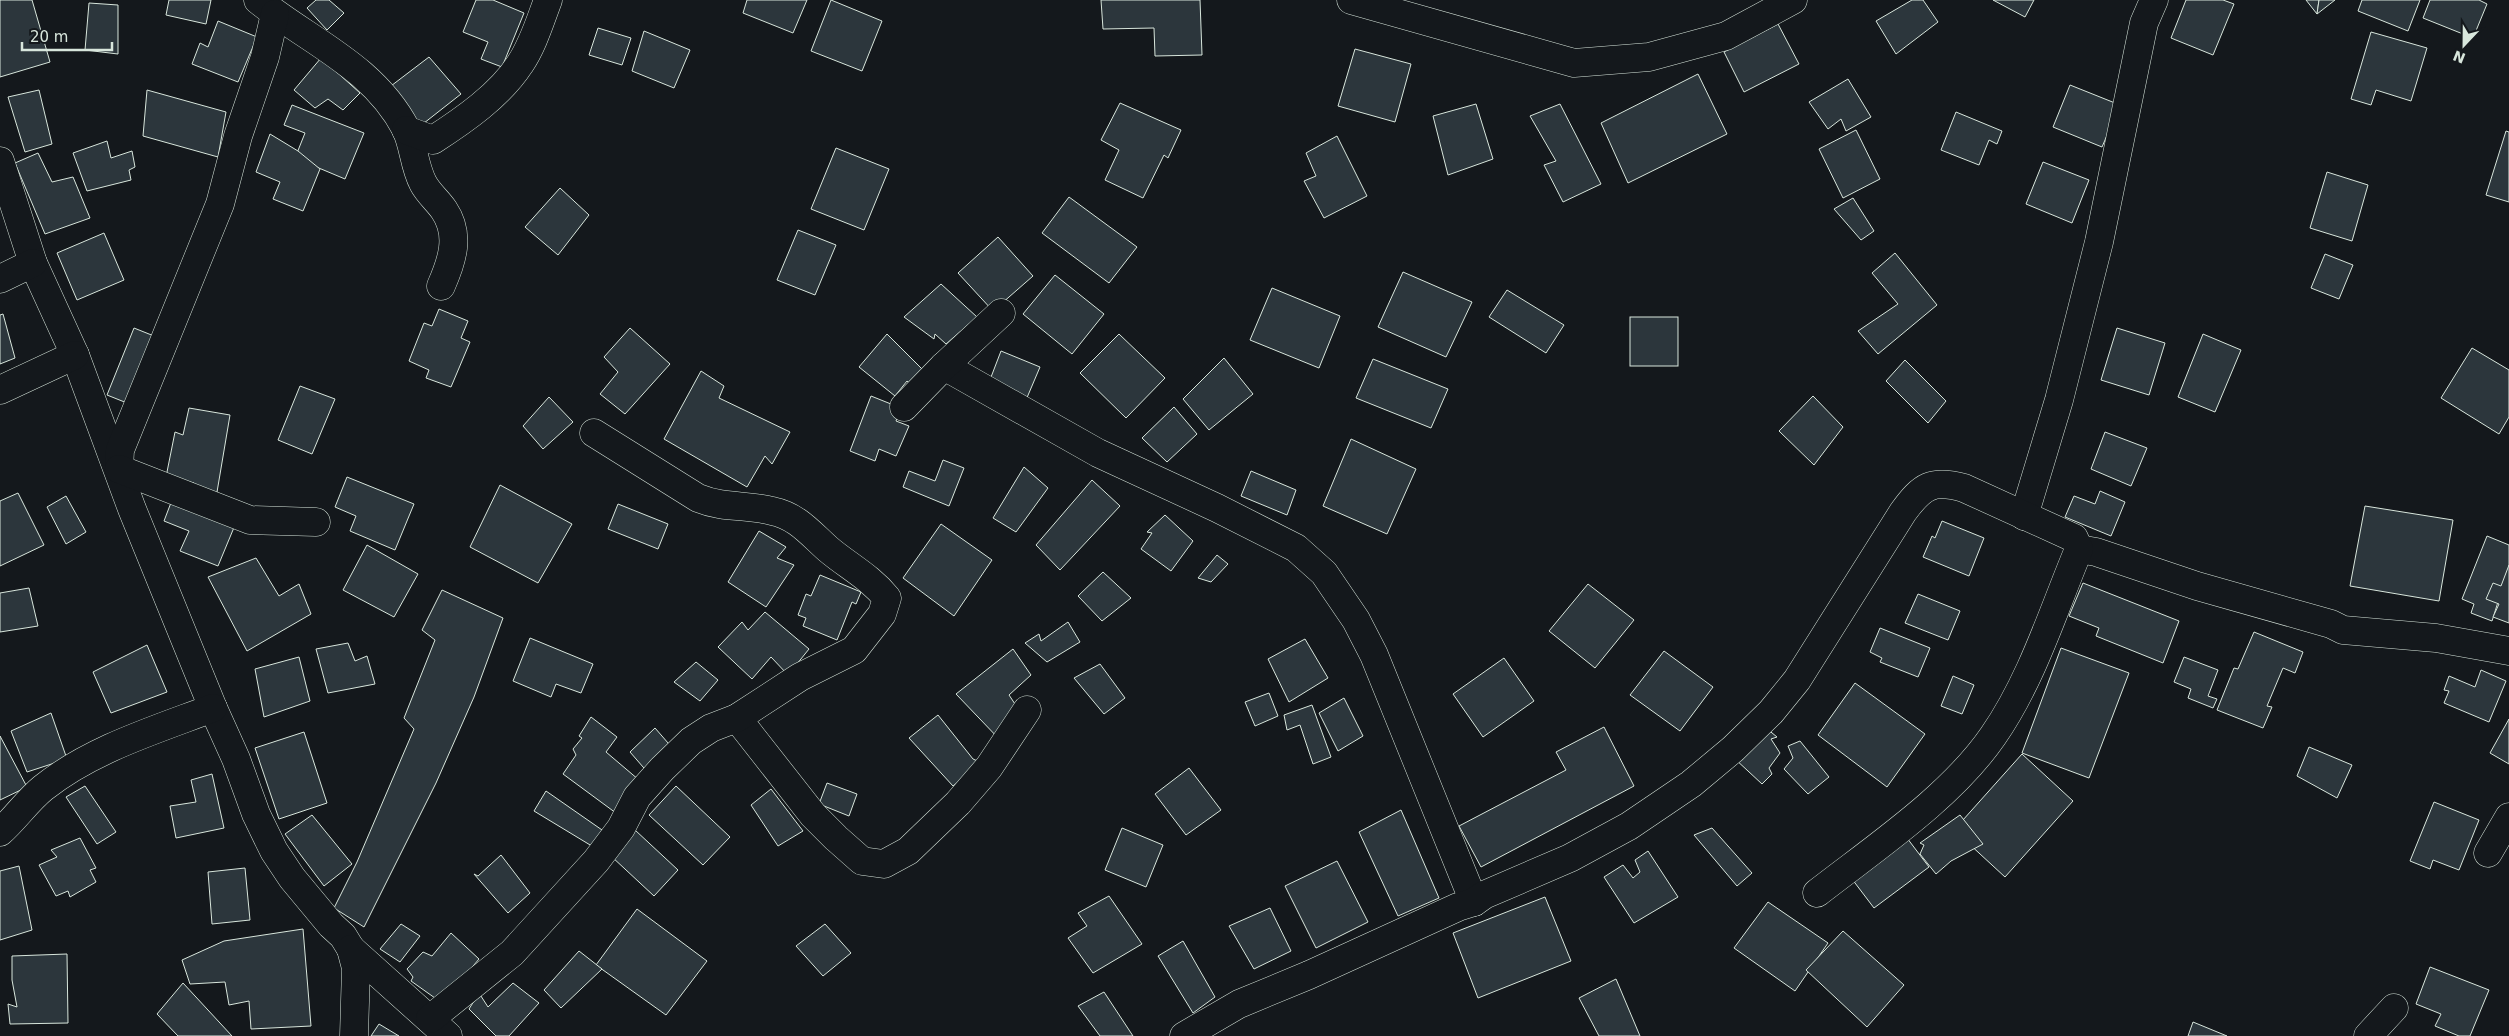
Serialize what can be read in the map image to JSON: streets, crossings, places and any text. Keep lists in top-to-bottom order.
{
  "scale_bar": "20 m",
  "north": "bottom"
}
